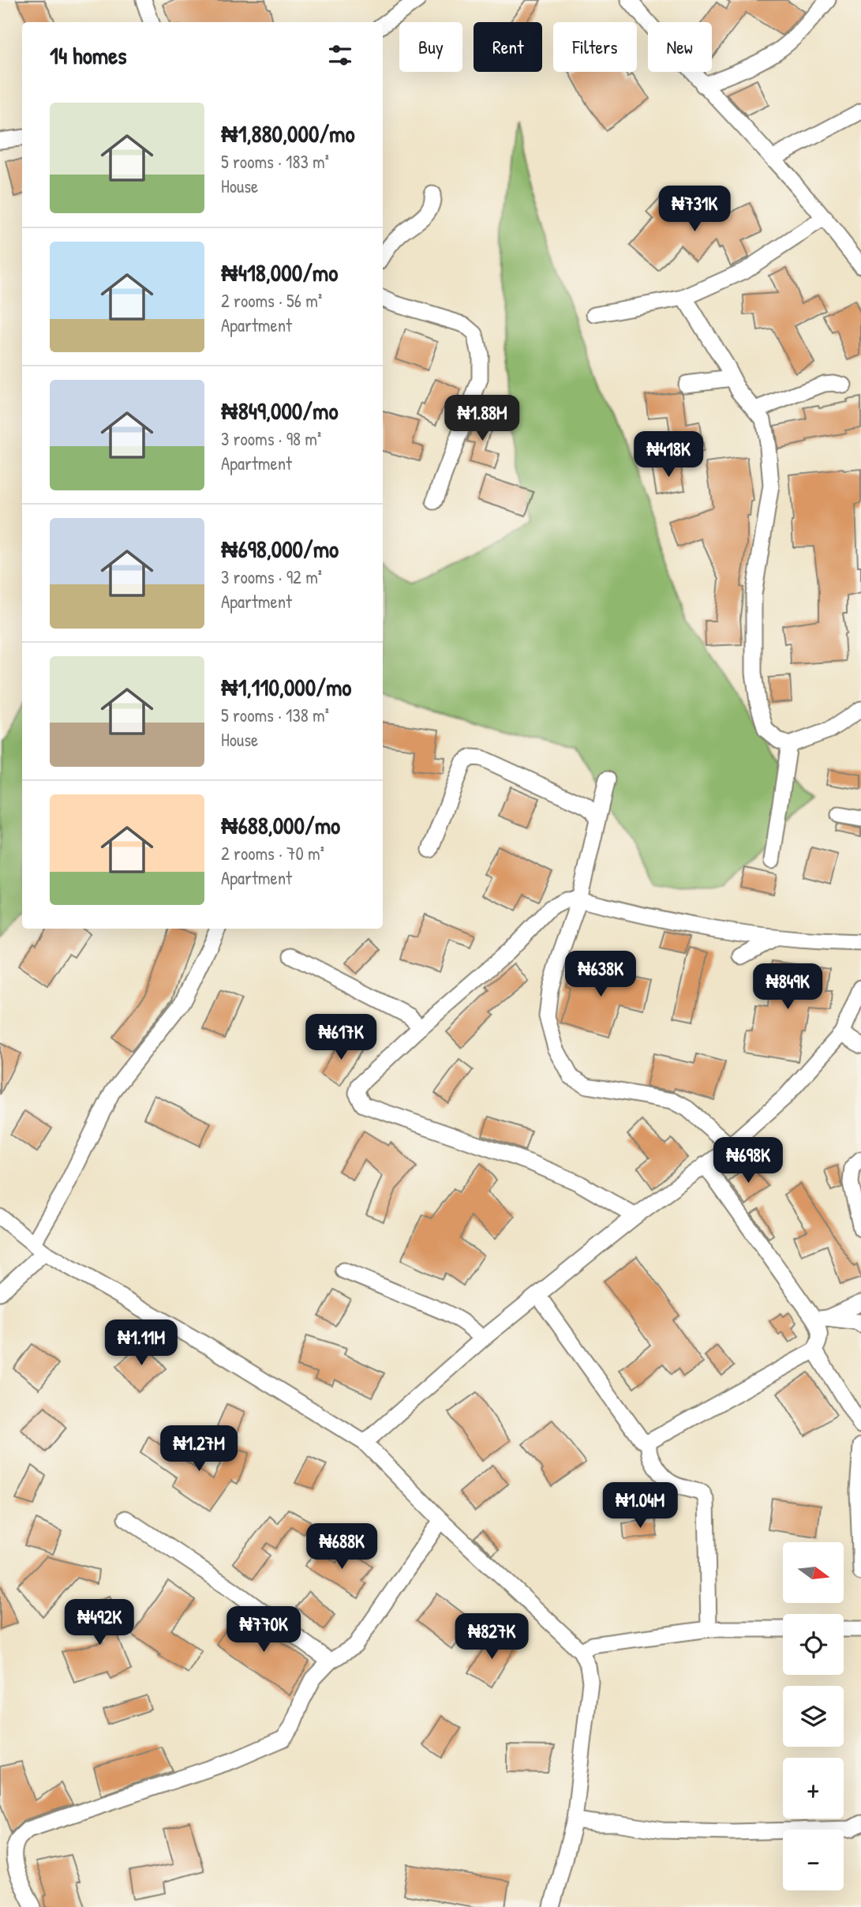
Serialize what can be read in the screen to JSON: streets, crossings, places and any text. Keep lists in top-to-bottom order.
{
  "north": "right",
  "page": {
    "chip": [
      "Buy",
      "Rent",
      "Filters",
      "New"
    ],
    "heading": "14 homes",
    "list": [
      {
        "name": "₦1,880,000/mo",
        "note": "5 rooms · 183 m² · House"
      },
      {
        "name": "₦418,000/mo",
        "note": "2 rooms · 56 m² · Apartment"
      },
      {
        "name": "₦849,000/mo",
        "note": "3 rooms · 98 m² · Apartment"
      },
      {
        "name": "₦698,000/mo",
        "note": "3 rooms · 92 m² · Apartment"
      },
      {
        "name": "₦1,110,000/mo",
        "note": "5 rooms · 138 m² · House"
      },
      {
        "name": "₦688,000/mo",
        "note": "2 rooms · 70 m² · Apartment"
      }
    ],
    "price": [
      "₦731K",
      "₦1.88M",
      "₦418K",
      "₦638K",
      "₦849K",
      "₦617K",
      "₦698K",
      "₦1.11M",
      "₦1.27M",
      "₦1.04M",
      "₦688K",
      "₦492K",
      "₦770K",
      "₦827K"
    ],
    "map_buttons": ["+", "−"]
  }
}
